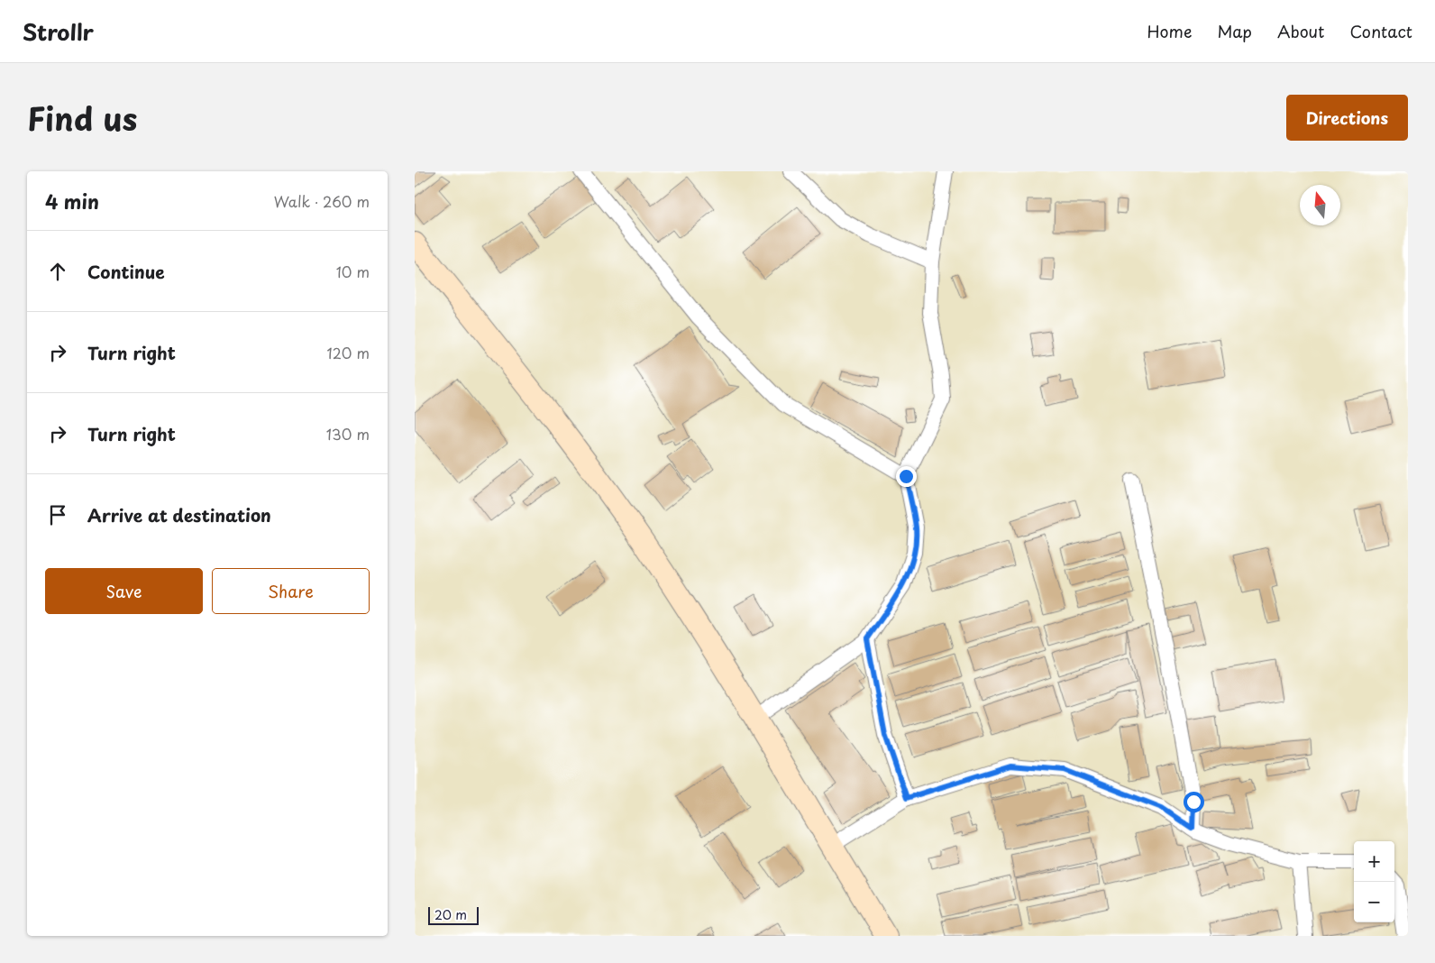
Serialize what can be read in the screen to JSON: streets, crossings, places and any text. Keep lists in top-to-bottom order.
{
  "scale_bar": "20 m",
  "north": "top",
  "page": {
    "header": "Strollr",
    "nav": [
      "Home",
      "Map",
      "About",
      "Contact"
    ],
    "title": "Find us",
    "buttons": [
      "Directions",
      ["Save", "Share"]
    ],
    "heading": ["4 min", "Walk · 260 m"],
    "list": [
      ["Continue", "10 m"],
      ["Turn right", "120 m"],
      ["Turn right", "130 m"],
      "Arrive at destination"
    ],
    "map_buttons": ["+", "−"],
    "scale": "20 m"
  }
}
